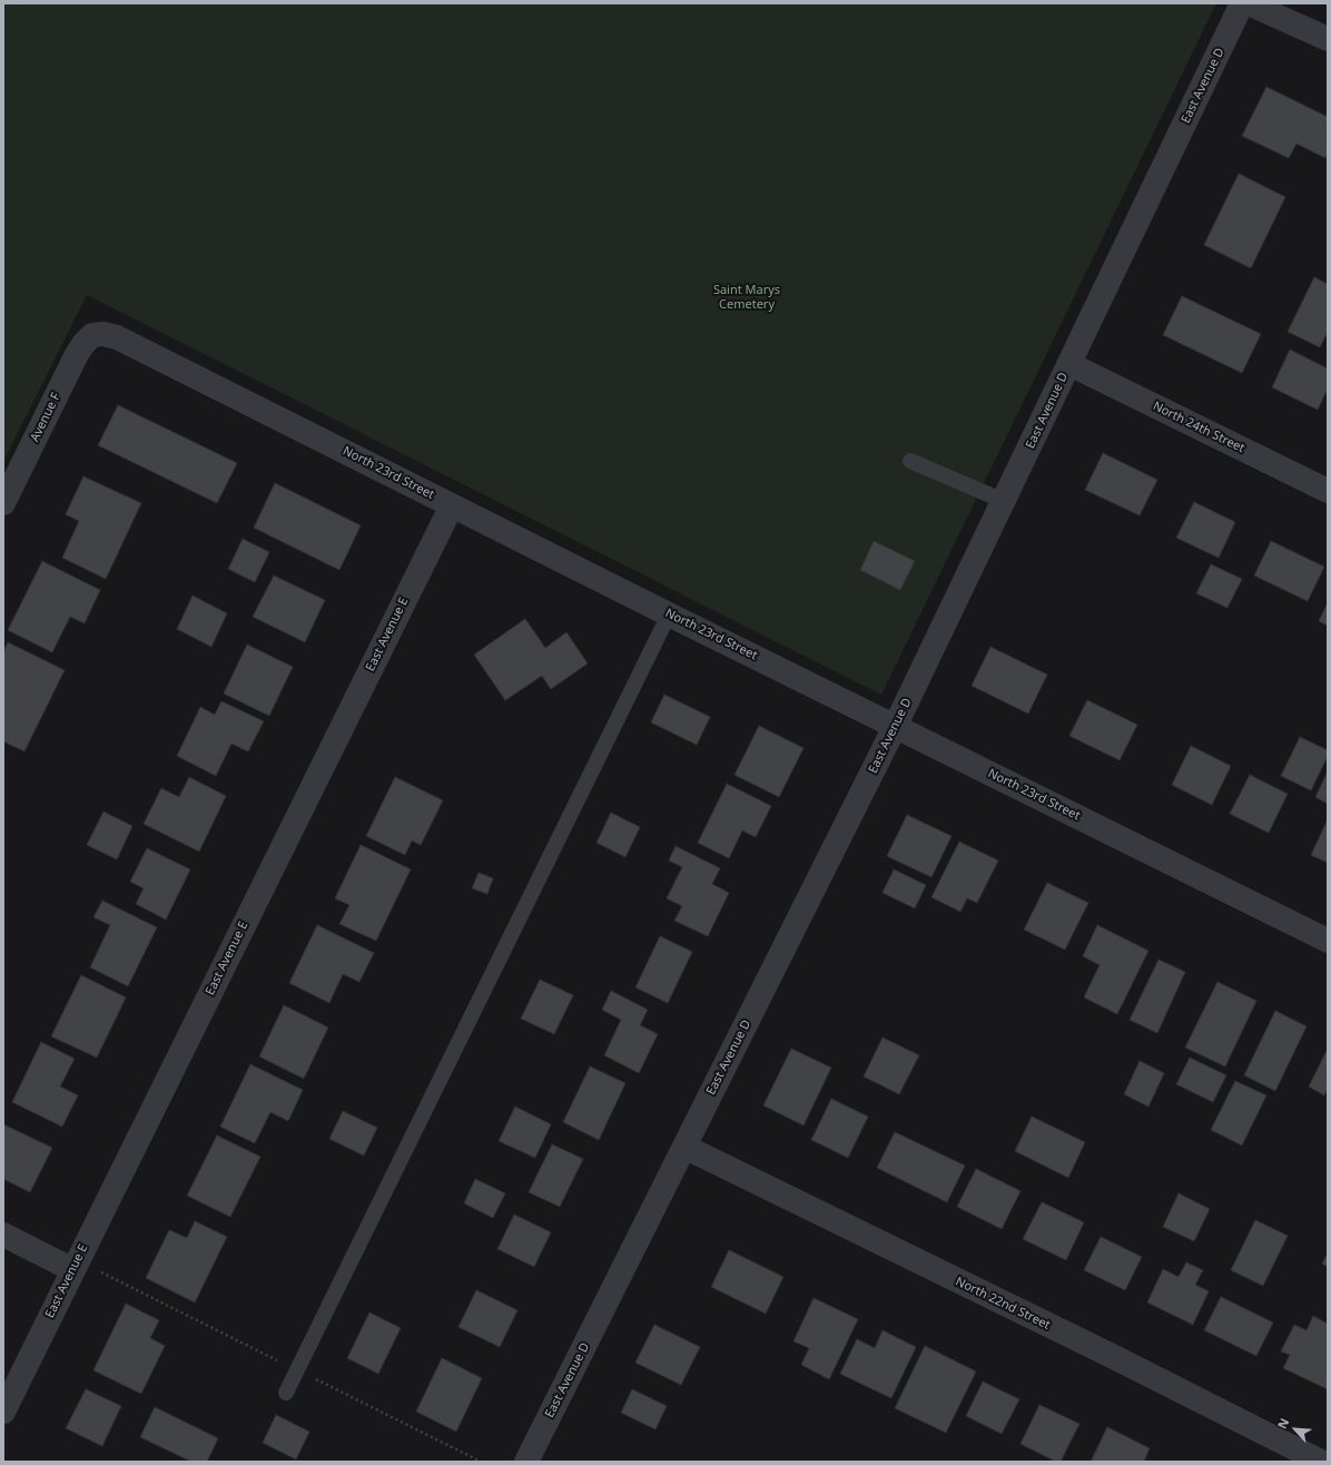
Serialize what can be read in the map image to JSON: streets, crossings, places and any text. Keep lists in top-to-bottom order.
{
  "streets": {
    "street": [
      "East Avenue D",
      "Avenue F",
      "North 24th Street",
      "North 23rd Street",
      "East Avenue E",
      "North 22nd Street"
    ]
  },
  "crossings": [
    ["East Avenue D", "North 24th Street"],
    ["East Avenue D", "North 23rd Street"],
    ["East Avenue D", "North 22nd Street"],
    ["Avenue F", "North 23rd Street"],
    ["North 23rd Street", "East Avenue E"]
  ],
  "parks": ["Saint Marys Cemetery"],
  "north": "top left"
}
